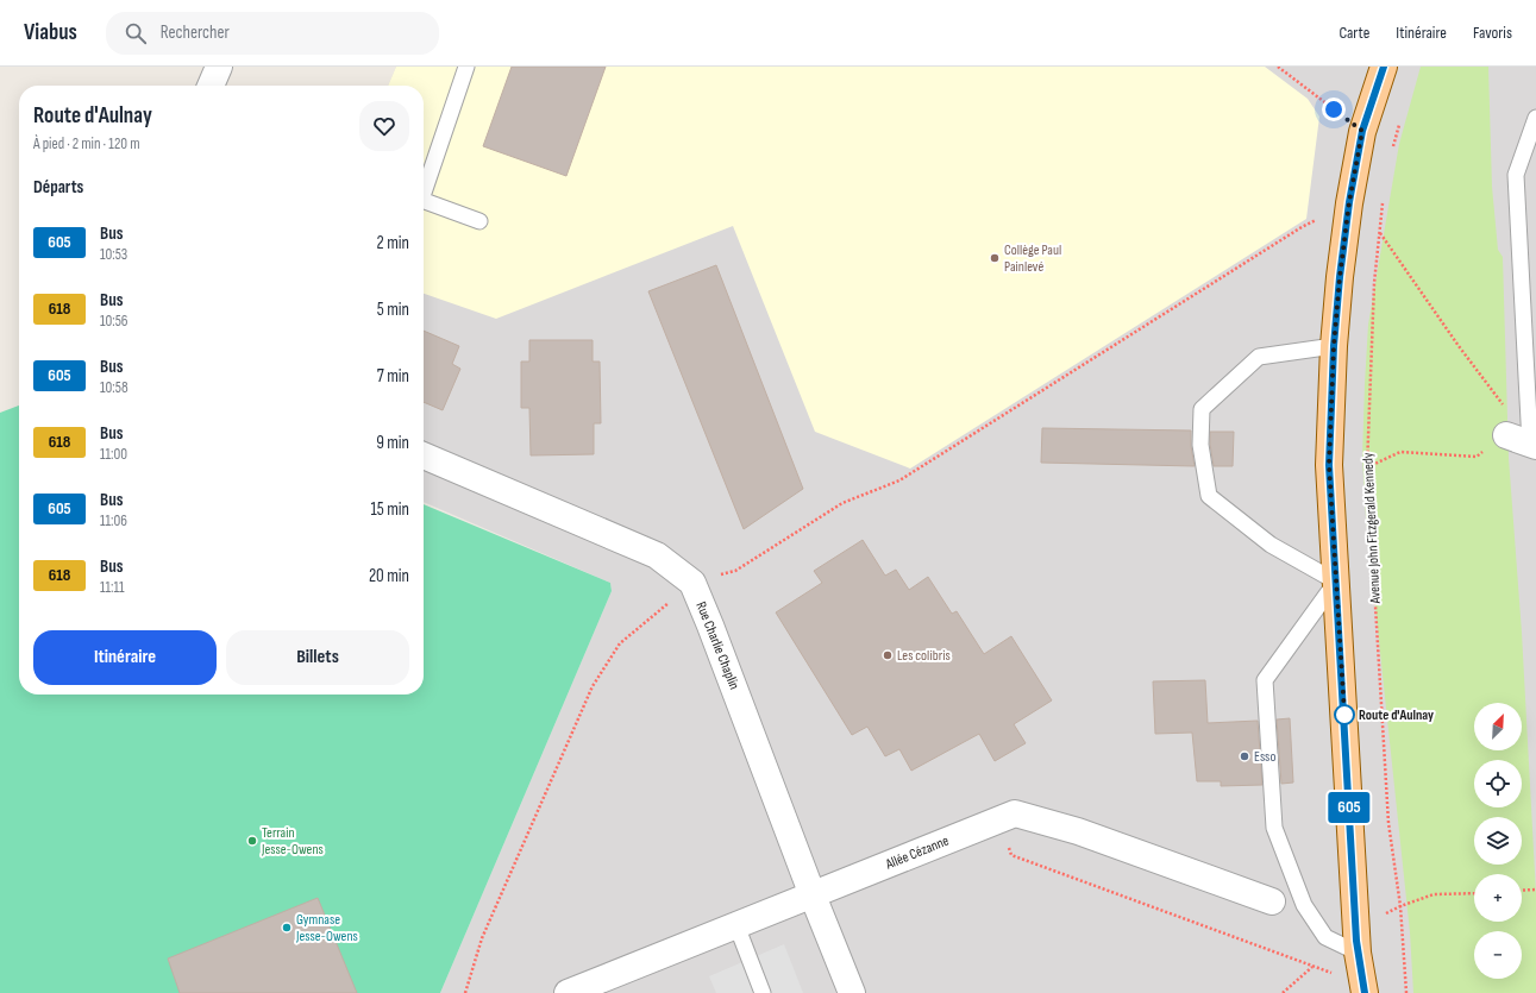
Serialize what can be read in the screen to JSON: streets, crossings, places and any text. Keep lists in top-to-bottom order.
{
  "streets": {
    "street": ["Rue Charlie Chaplin", "Allée Cézanne"],
    "path": ["Avenue John Fitzgerald Kennedy"]
  },
  "crossings": [
    ["Rue Charlie Chaplin", "Allée Cézanne"]
  ],
  "places": [
    "Collège Paul Painlevé",
    "Les colibris",
    "Route d'Aulnay",
    "Esso",
    "Terrain Jesse-Owens",
    "Gymnase Jesse-Owens"
  ],
  "lines": ["bus line 605"],
  "north": "top right",
  "page": {
    "header": "Viabus",
    "search": "Rechercher",
    "nav": ["Carte", "Itinéraire", "Favoris"],
    "on_map": "605",
    "heading": [
      ["Route d'Aulnay", "À pied · 2 min · 120 m"],
      "Départs"
    ],
    "list": [
      {
        "mark": "605",
        "name": "Bus",
        "note": "10:53",
        "value": "2 min"
      },
      {
        "mark": "618",
        "name": "Bus",
        "note": "10:56",
        "value": "5 min"
      },
      {
        "mark": "605",
        "name": "Bus",
        "note": "10:58",
        "value": "7 min"
      },
      {
        "mark": "618",
        "name": "Bus",
        "note": "11:00",
        "value": "9 min"
      },
      {
        "mark": "605",
        "name": "Bus",
        "note": "11:06",
        "value": "15 min"
      },
      {
        "mark": "618",
        "name": "Bus",
        "note": "11:11",
        "value": "20 min"
      }
    ],
    "buttons": ["Itinéraire", "Billets"],
    "map_buttons": ["+", "−"]
  }
}
